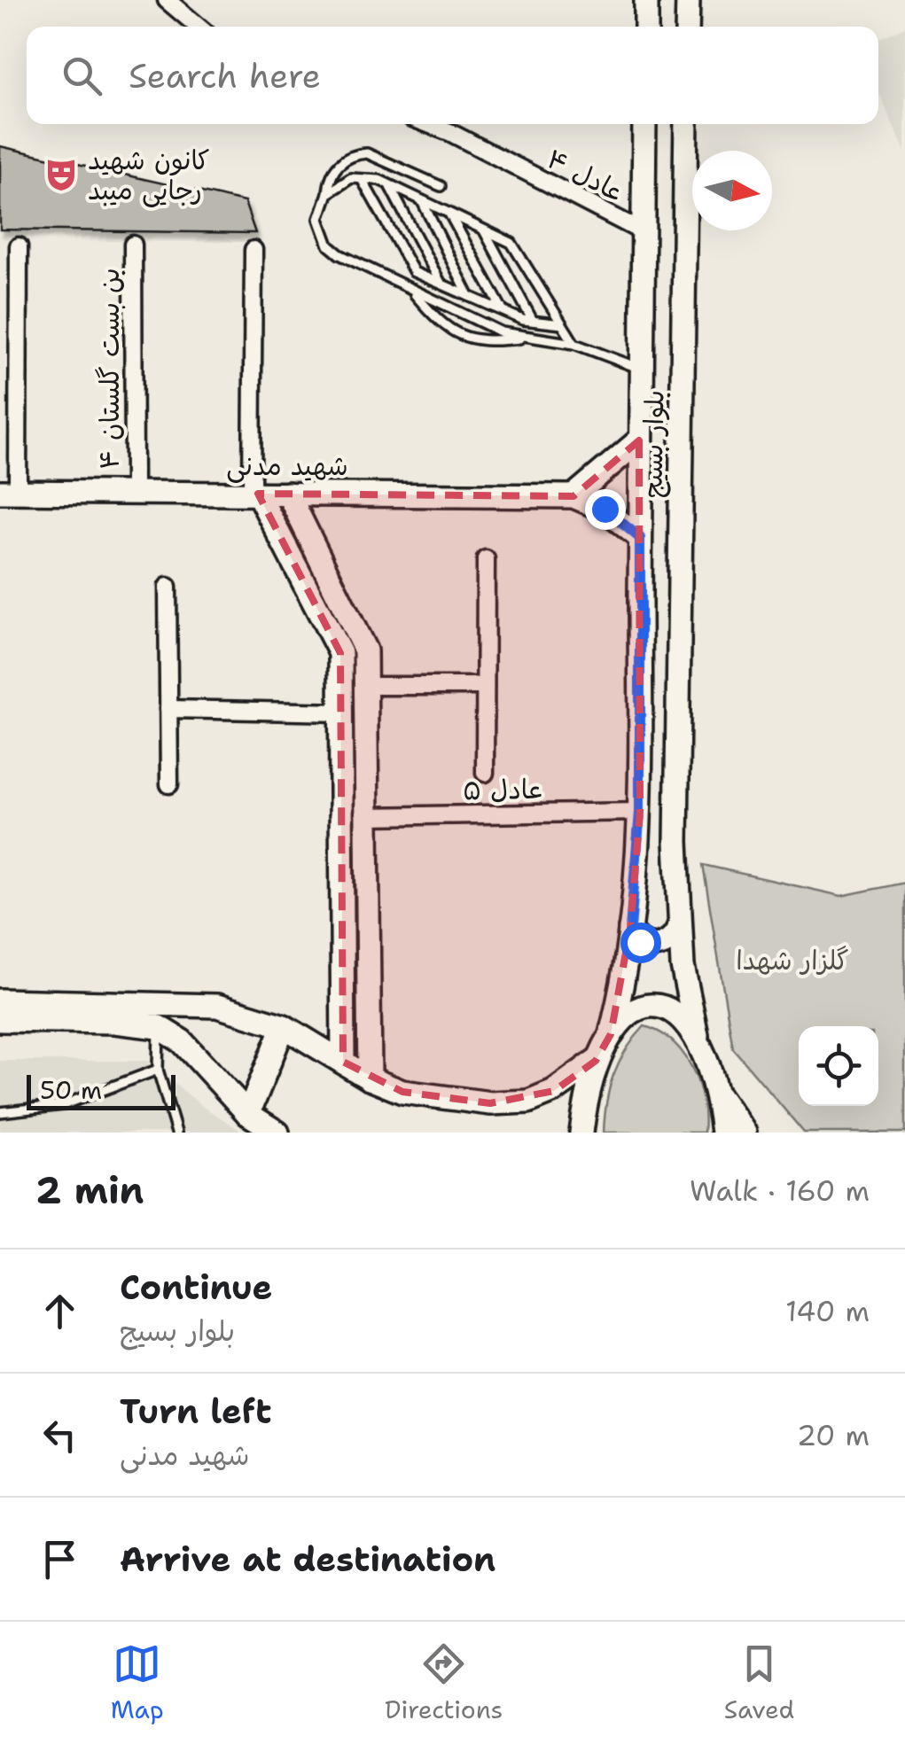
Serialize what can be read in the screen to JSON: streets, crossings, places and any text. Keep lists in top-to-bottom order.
{
  "streets": {
    "street": [
      "عادل ۴",
      "بن بست گلستان ۴",
      "بلوار بسیج",
      "شهید مدنی",
      "عادل ۵"
    ]
  },
  "crossings": [
    ["عادل ۴", "بلوار بسیج"],
    ["بن بست گلستان ۴", "شهید مدنی"],
    ["بلوار بسیج", "شهید مدنی"],
    ["بلوار بسیج", "عادل ۵"]
  ],
  "parks": ["گلزار شهدا"],
  "places": {
    "theatre": ["کانون شهید رجایی میبد"]
  },
  "scale_bar": "50 m",
  "north": "right",
  "page": {
    "search": "Search here",
    "scale": "50 m",
    "heading": ["2 min", "Walk · 160 m"],
    "list": [
      ["Continue", "بلوار بسیج", "140 m"],
      ["Turn left", "شهید مدنی", "20 m"],
      "Arrive at destination"
    ],
    "nav": ["Map", "Directions", "Saved"]
  }
}
